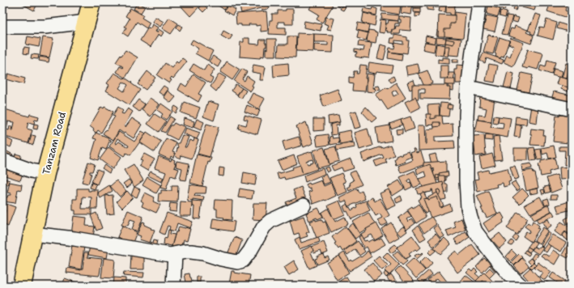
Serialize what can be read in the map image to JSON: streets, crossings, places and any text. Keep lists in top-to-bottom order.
{
  "streets": {
    "highway": ["Tanzam Road"]
  }
}
